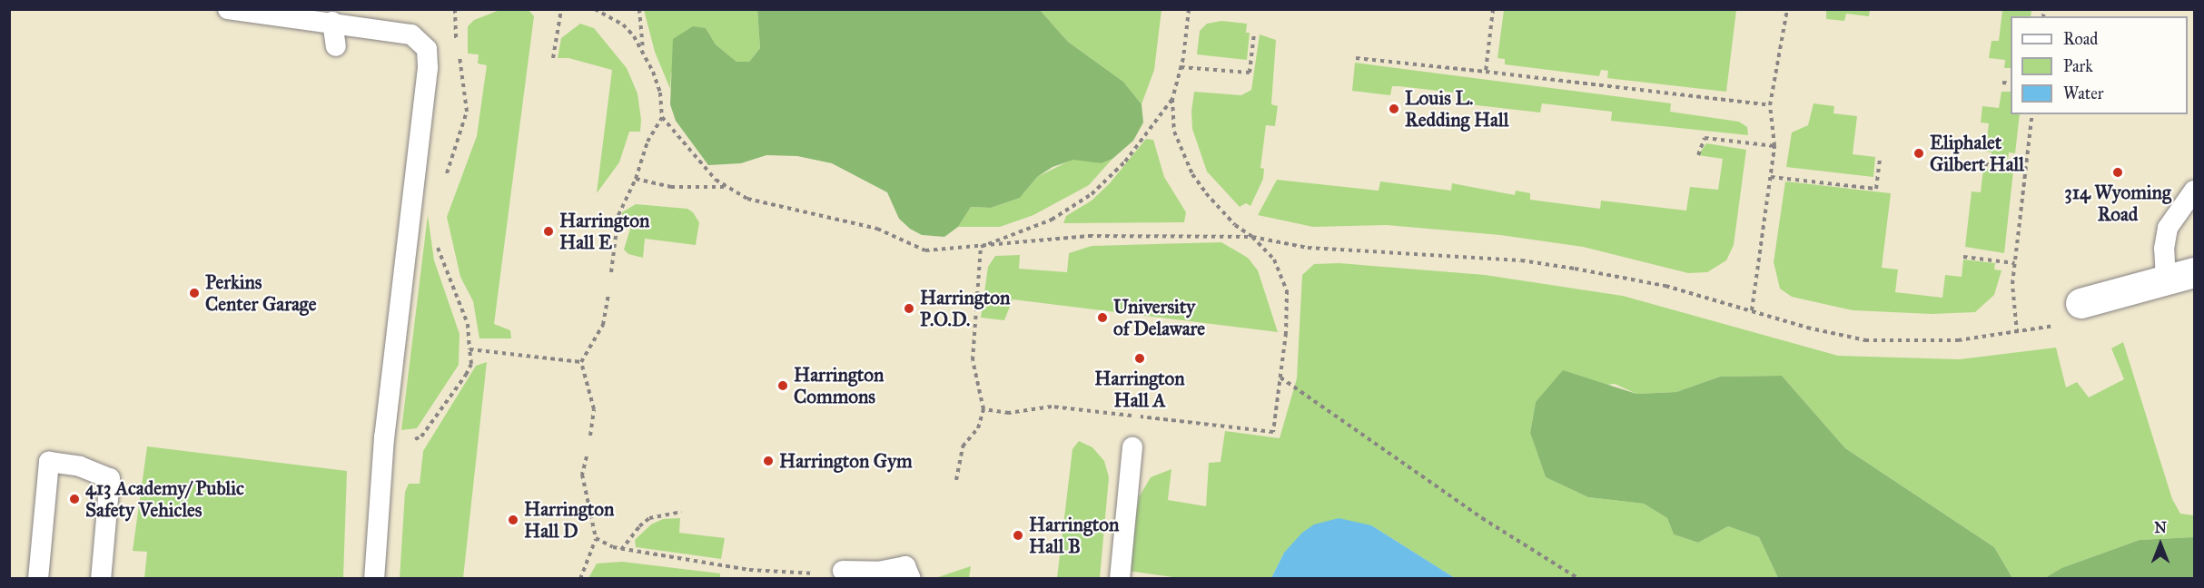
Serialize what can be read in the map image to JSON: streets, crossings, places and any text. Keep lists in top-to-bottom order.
{
  "places": [
    "Louis L. Redding Hall",
    "Eliphalet Gilbert Hall",
    "314 Wyoming Road",
    "Harrington Hall E",
    "Perkins Center Garage",
    "Harrington P.O.D.",
    "University of Delaware",
    "Harrington Hall A",
    "Harrington Commons",
    "Harrington Gym",
    "413 Academy/ Public Safety Vehicles",
    "Harrington Hall D",
    "Harrington Hall B"
  ],
  "legend": ["Road", "Park", "Water"],
  "north": "top"
}
